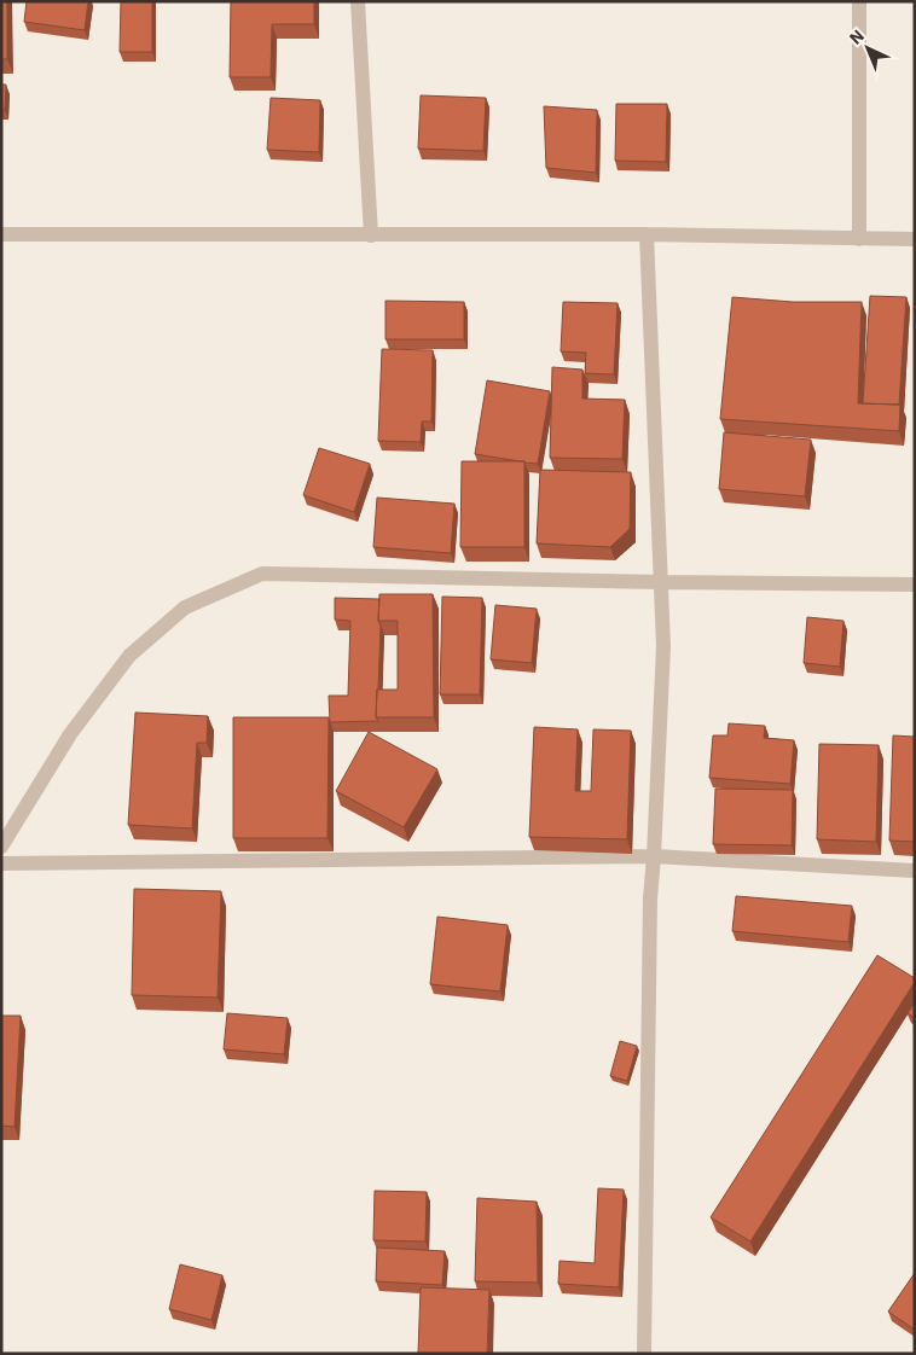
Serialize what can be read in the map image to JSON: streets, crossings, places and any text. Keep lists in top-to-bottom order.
{
  "north": "top left"
}
